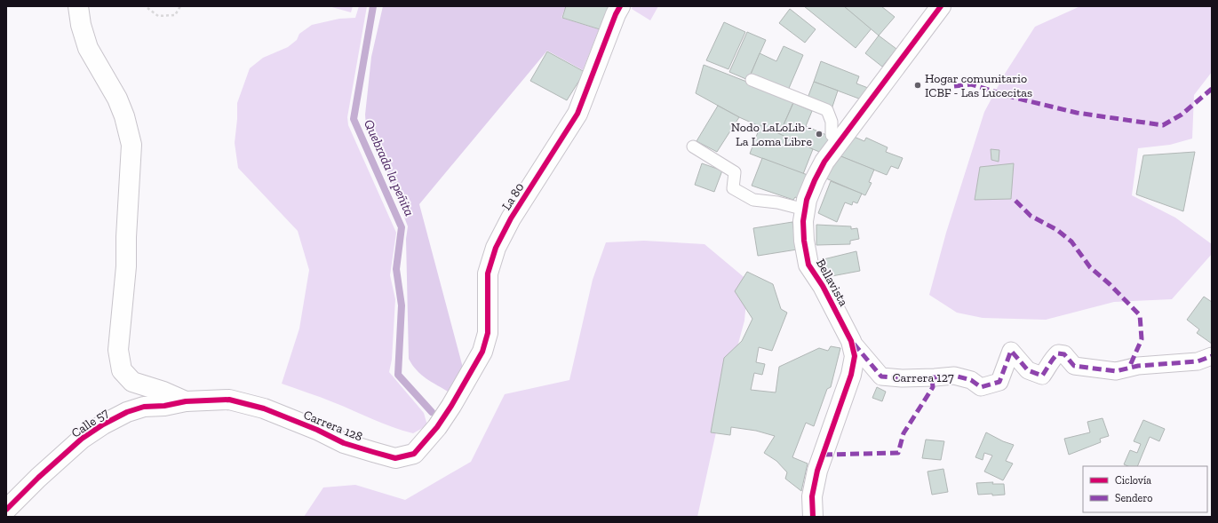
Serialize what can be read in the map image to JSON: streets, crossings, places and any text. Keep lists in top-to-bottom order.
{
  "streets": {
    "street": [
      "La 80",
      "Bellavista",
      "Carrera 127",
      "Calle 57",
      "Carrera 128"
    ]
  },
  "crossings": [
    ["La 80", "Carrera 128"],
    ["Bellavista", "Carrera 127"],
    ["Calle 57", "Carrera 128"]
  ],
  "water": ["Quebrada la peñita"],
  "places": ["Hogar comunitario ICBF - Las Lucecitas", "Nodo LaLoLib - La Loma Libre"],
  "legend": ["Ciclovía", "Sendero"]
}
